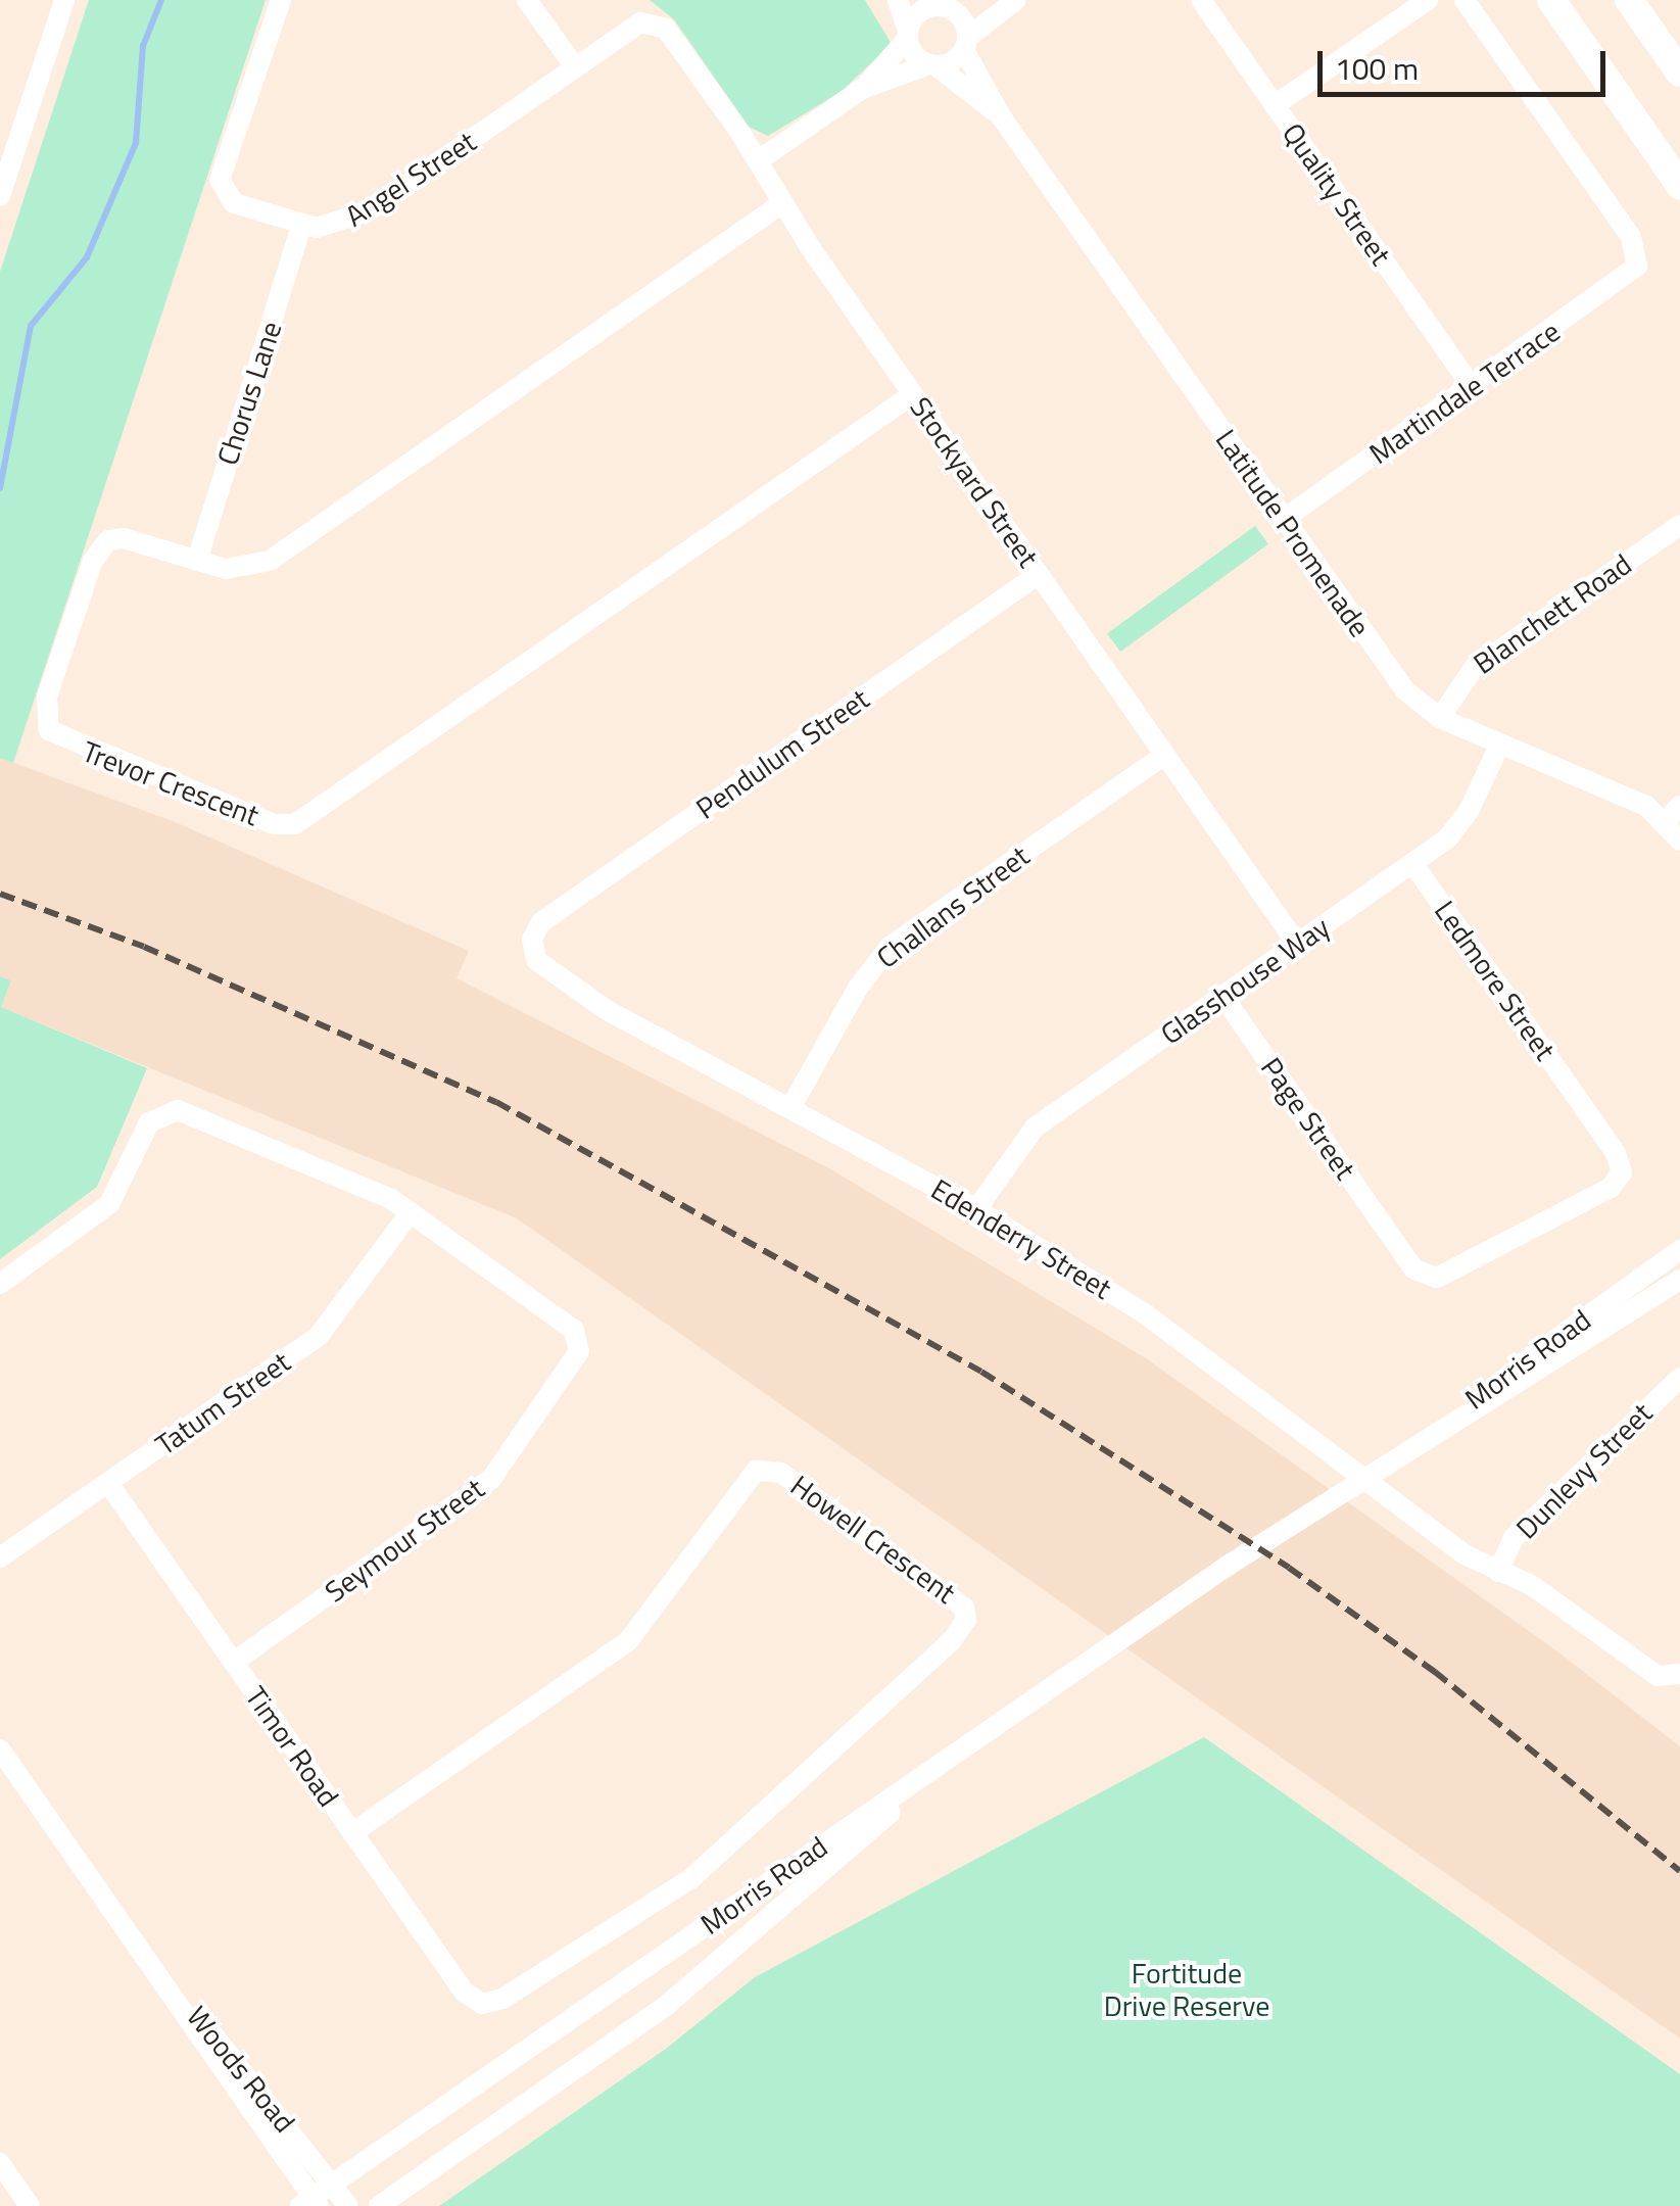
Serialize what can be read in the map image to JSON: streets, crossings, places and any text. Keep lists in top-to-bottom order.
{
  "streets": {
    "street": [
      "Angel Street",
      "Quality Street",
      "Martindale Terrace",
      "Chorus Lane",
      "Stockyard Street",
      "Latitude Promenade",
      "Blanchett Road",
      "Pendulum Street",
      "Trevor Crescent",
      "Challans Street",
      "Glasshouse Way",
      "Ledmore Street",
      "Page Street",
      "Edenderry Street",
      "Morris Road",
      "Tatum Street",
      "Dunlevy Street",
      "Howell Crescent",
      "Seymour Street",
      "Timor Road",
      "Woods Road"
    ]
  },
  "crossings": [
    ["Angel Street", "Chorus Lane"],
    ["Angel Street", "Stockyard Street"],
    ["Quality Street", "Martindale Terrace"],
    ["Martindale Terrace", "Latitude Promenade"],
    ["Chorus Lane", "Trevor Crescent"],
    ["Stockyard Street", "Pendulum Street"],
    ["Stockyard Street", "Trevor Crescent"],
    ["Stockyard Street", "Challans Street"],
    ["Stockyard Street", "Glasshouse Way"],
    ["Latitude Promenade", "Blanchett Road"],
    ["Latitude Promenade", "Glasshouse Way"],
    ["Pendulum Street", "Edenderry Street"],
    ["Challans Street", "Edenderry Street"],
    ["Glasshouse Way", "Ledmore Street"],
    ["Glasshouse Way", "Page Street"],
    ["Glasshouse Way", "Edenderry Street"],
    ["Ledmore Street", "Page Street"],
    ["Edenderry Street", "Dunlevy Street"],
    ["Morris Road", "Woods Road"],
    ["Tatum Street", "Seymour Street"],
    ["Tatum Street", "Timor Road"],
    ["Howell Crescent", "Timor Road"],
    ["Seymour Street", "Timor Road"]
  ],
  "parks": ["Fortitude Drive Reserve"],
  "scale_bar": "100 m"
}
